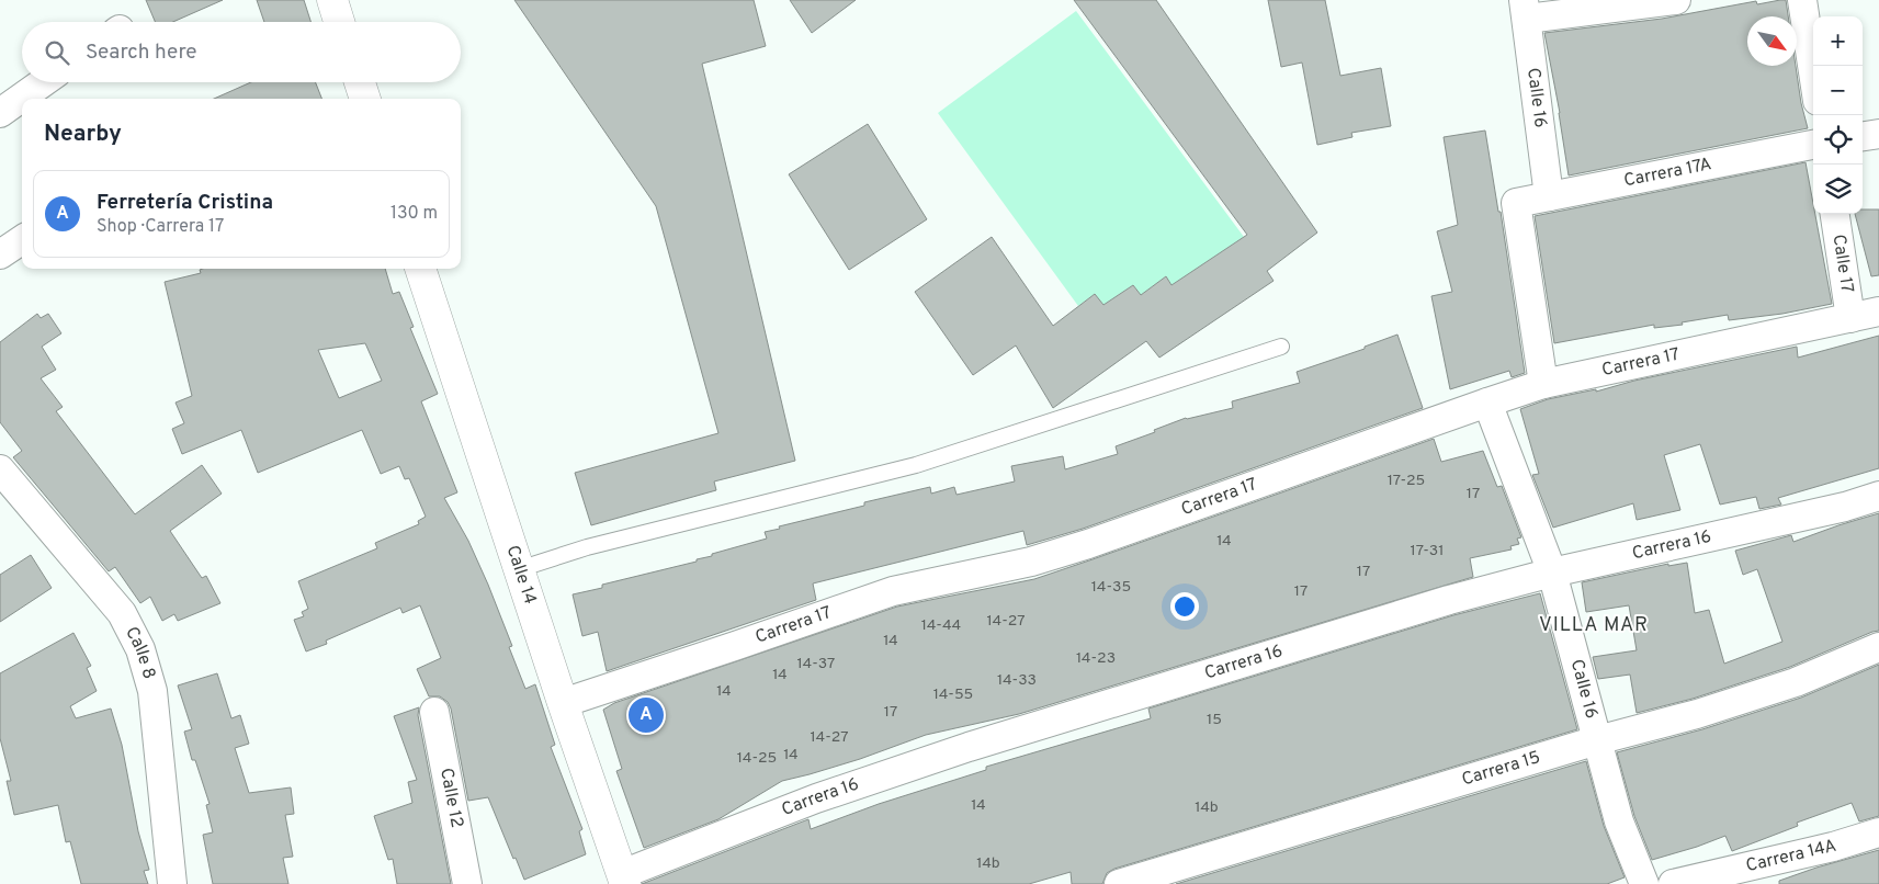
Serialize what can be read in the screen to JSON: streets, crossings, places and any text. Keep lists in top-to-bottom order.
{
  "streets": {
    "street": [
      "Calle 16",
      "Carrera 17A",
      "Calle 17",
      "Carrera 17",
      "Carrera 16",
      "Calle 14",
      "Calle 8",
      "Carrera 15",
      "Calle 12",
      "Carrera 14A"
    ]
  },
  "crossings": [
    ["Calle 16", "Carrera 17A"],
    ["Calle 16", "Carrera 17"],
    ["Calle 16", "Carrera 16"],
    ["Calle 16", "Carrera 15"],
    ["Carrera 17A", "Carrera 17"],
    ["Calle 17", "Carrera 17"],
    ["Carrera 17", "Calle 14"],
    ["Carrera 16", "Calle 14"]
  ],
  "districts": ["VILLA MAR"],
  "house_numbers": [
    "17-25",
    "17",
    "14",
    "17-31",
    "17",
    "14-35",
    "17",
    "14-27",
    "14-44",
    "14",
    "14-23",
    "14-37",
    "14",
    "14-33",
    "14",
    "14-55",
    "17",
    "15",
    "14-27",
    "14",
    "14-25",
    "14",
    "14b",
    "14b"
  ],
  "north": "bottom right",
  "page": {
    "map_buttons": ["+", "−"],
    "search": "Search here",
    "heading": "Nearby",
    "list": [
      {
        "mark": "A",
        "name": "Ferretería Cristina",
        "note": "Shop · Carrera 17",
        "value": "130 m"
      }
    ],
    "pins": "A"
  }
}
